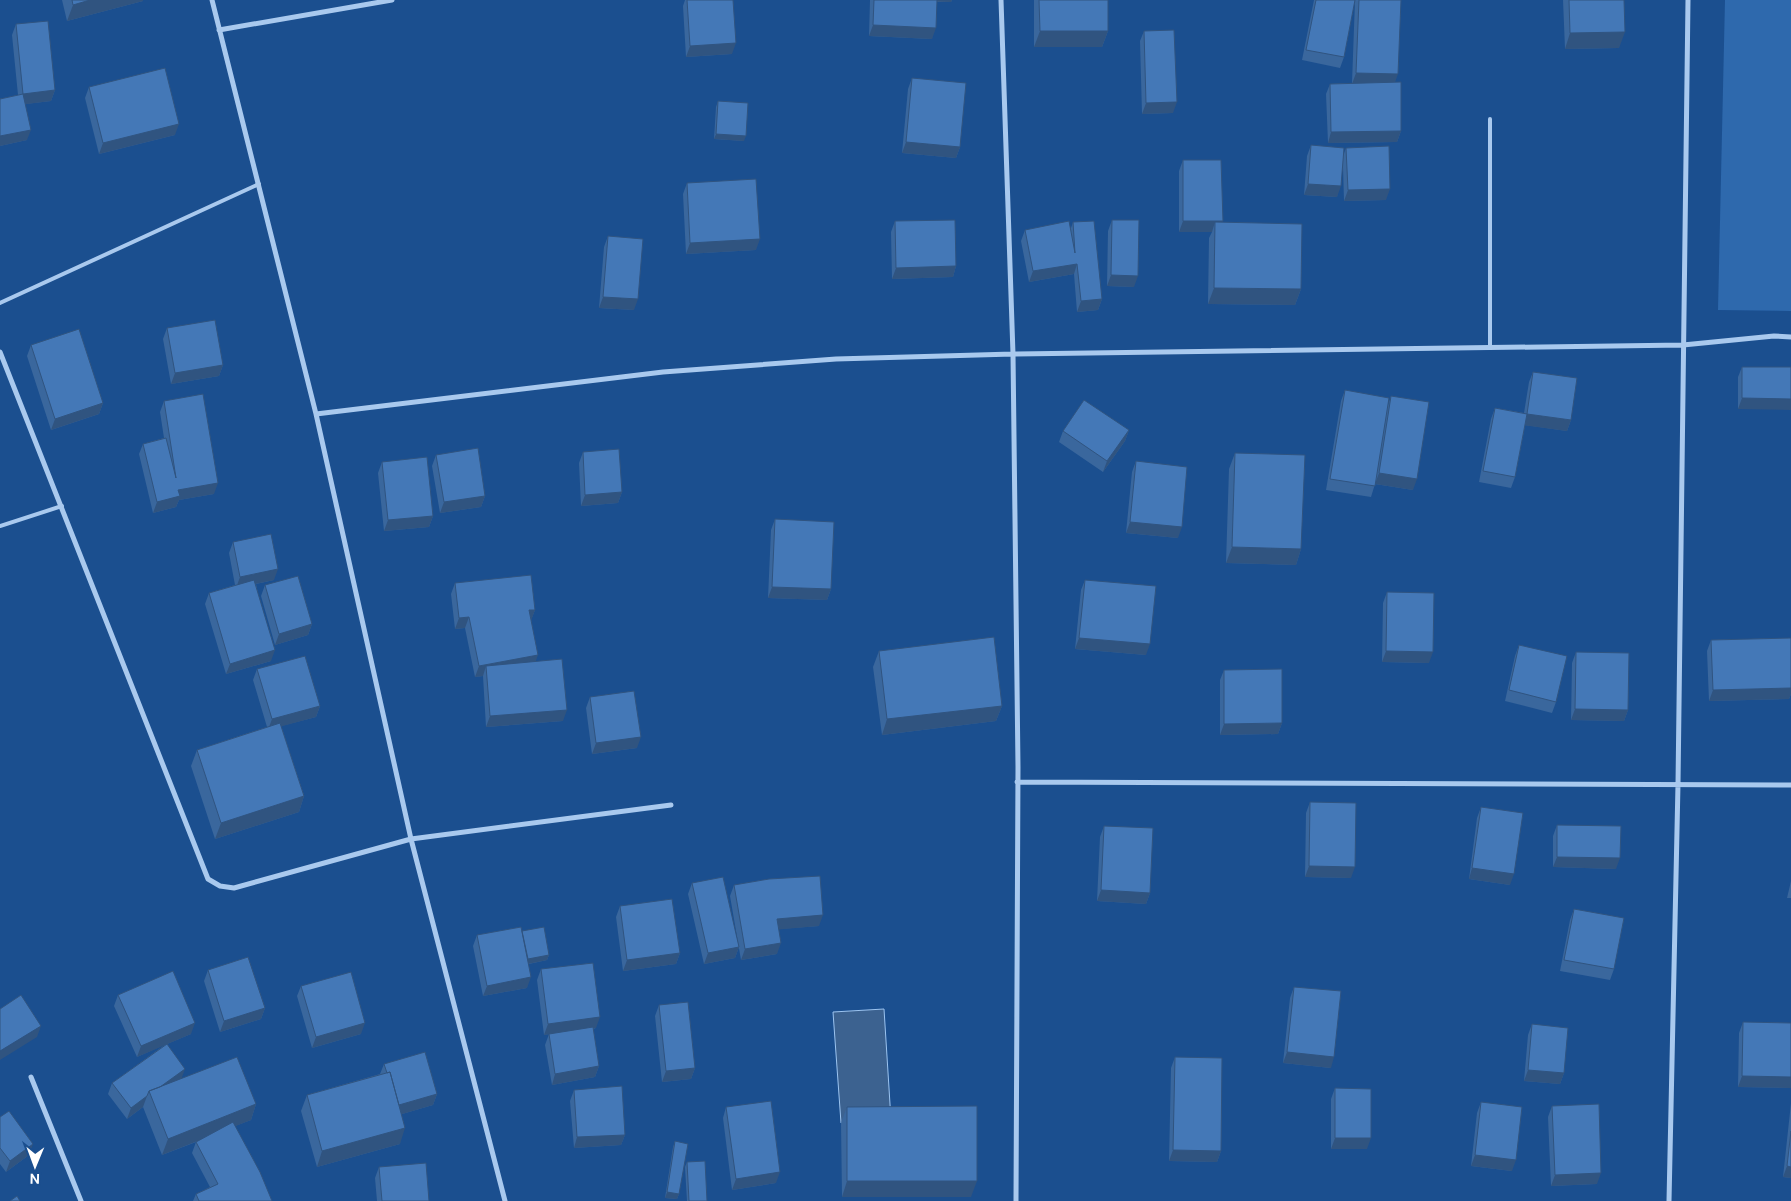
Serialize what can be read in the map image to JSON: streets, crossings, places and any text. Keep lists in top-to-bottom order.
{
  "north": "bottom"
}
